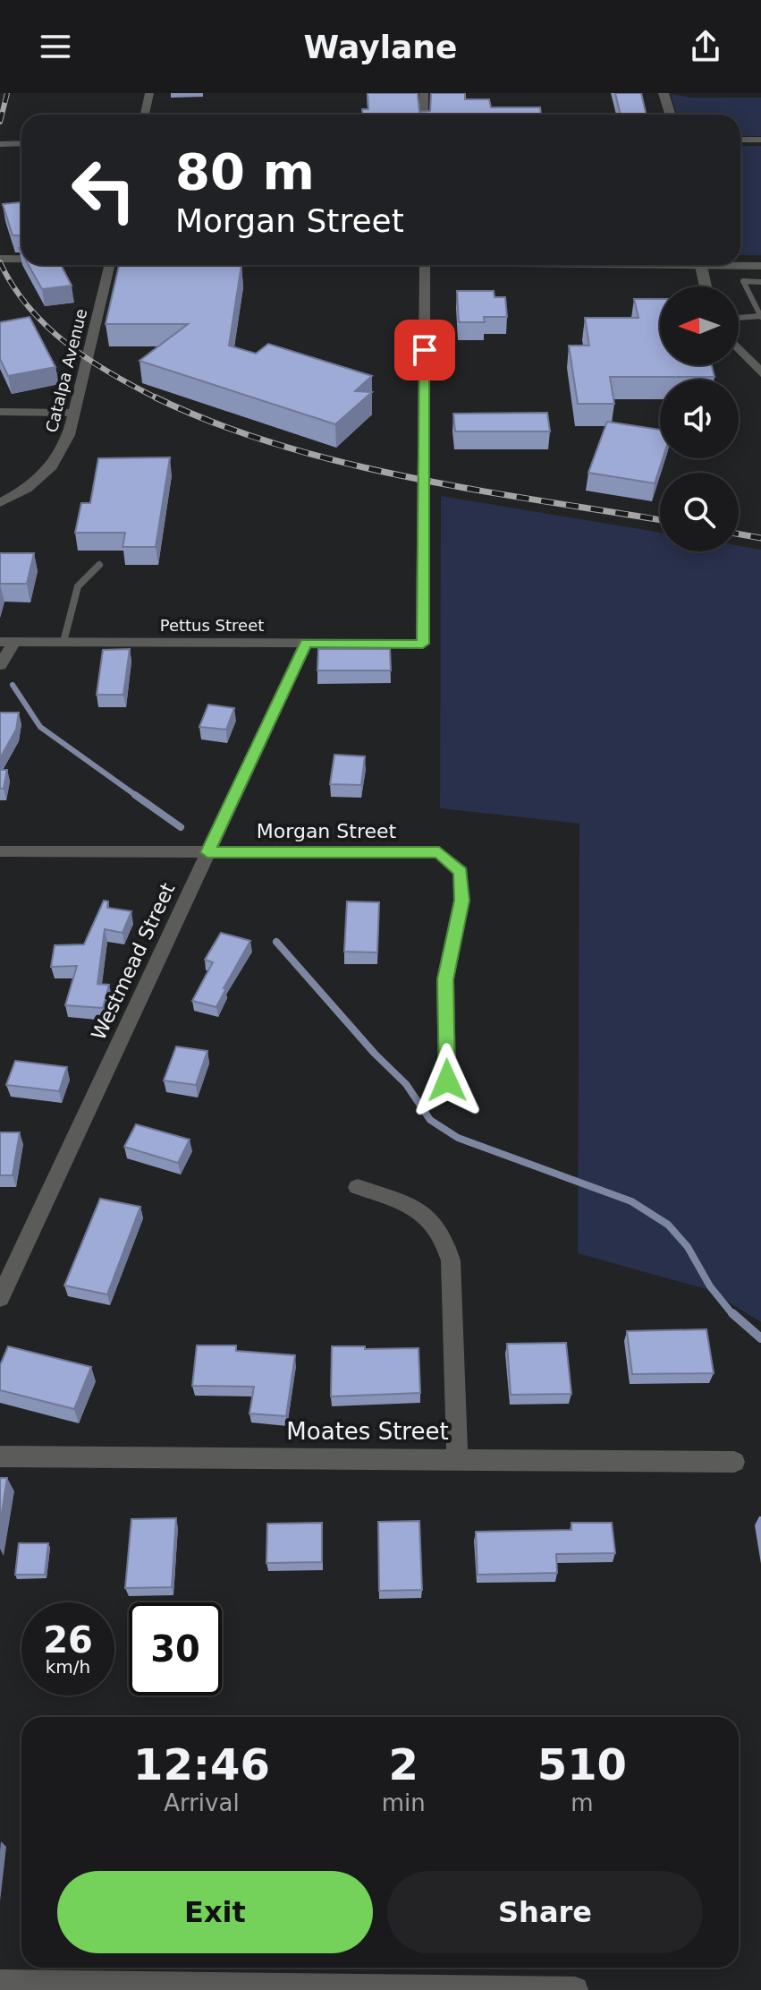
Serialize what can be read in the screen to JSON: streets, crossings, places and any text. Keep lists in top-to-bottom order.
{
  "streets": {
    "street": [
      "Catalpa Avenue",
      "Pettus Street",
      "Morgan Street",
      "Westmead Street",
      "Moates Street"
    ]
  },
  "crossings": [
    ["Pettus Street", "Westmead Street"],
    ["Morgan Street", "Westmead Street"]
  ],
  "north": "left",
  "page": {
    "header": "Waylane",
    "turn": ["80 m", "Morgan Street"],
    "speed": "26 km/h",
    "limit": "30",
    "eta": [
      "12:46",
      "Arrival",
      "2",
      "min",
      "510",
      "m"
    ],
    "buttons": ["Exit", "Share"]
  }
}
